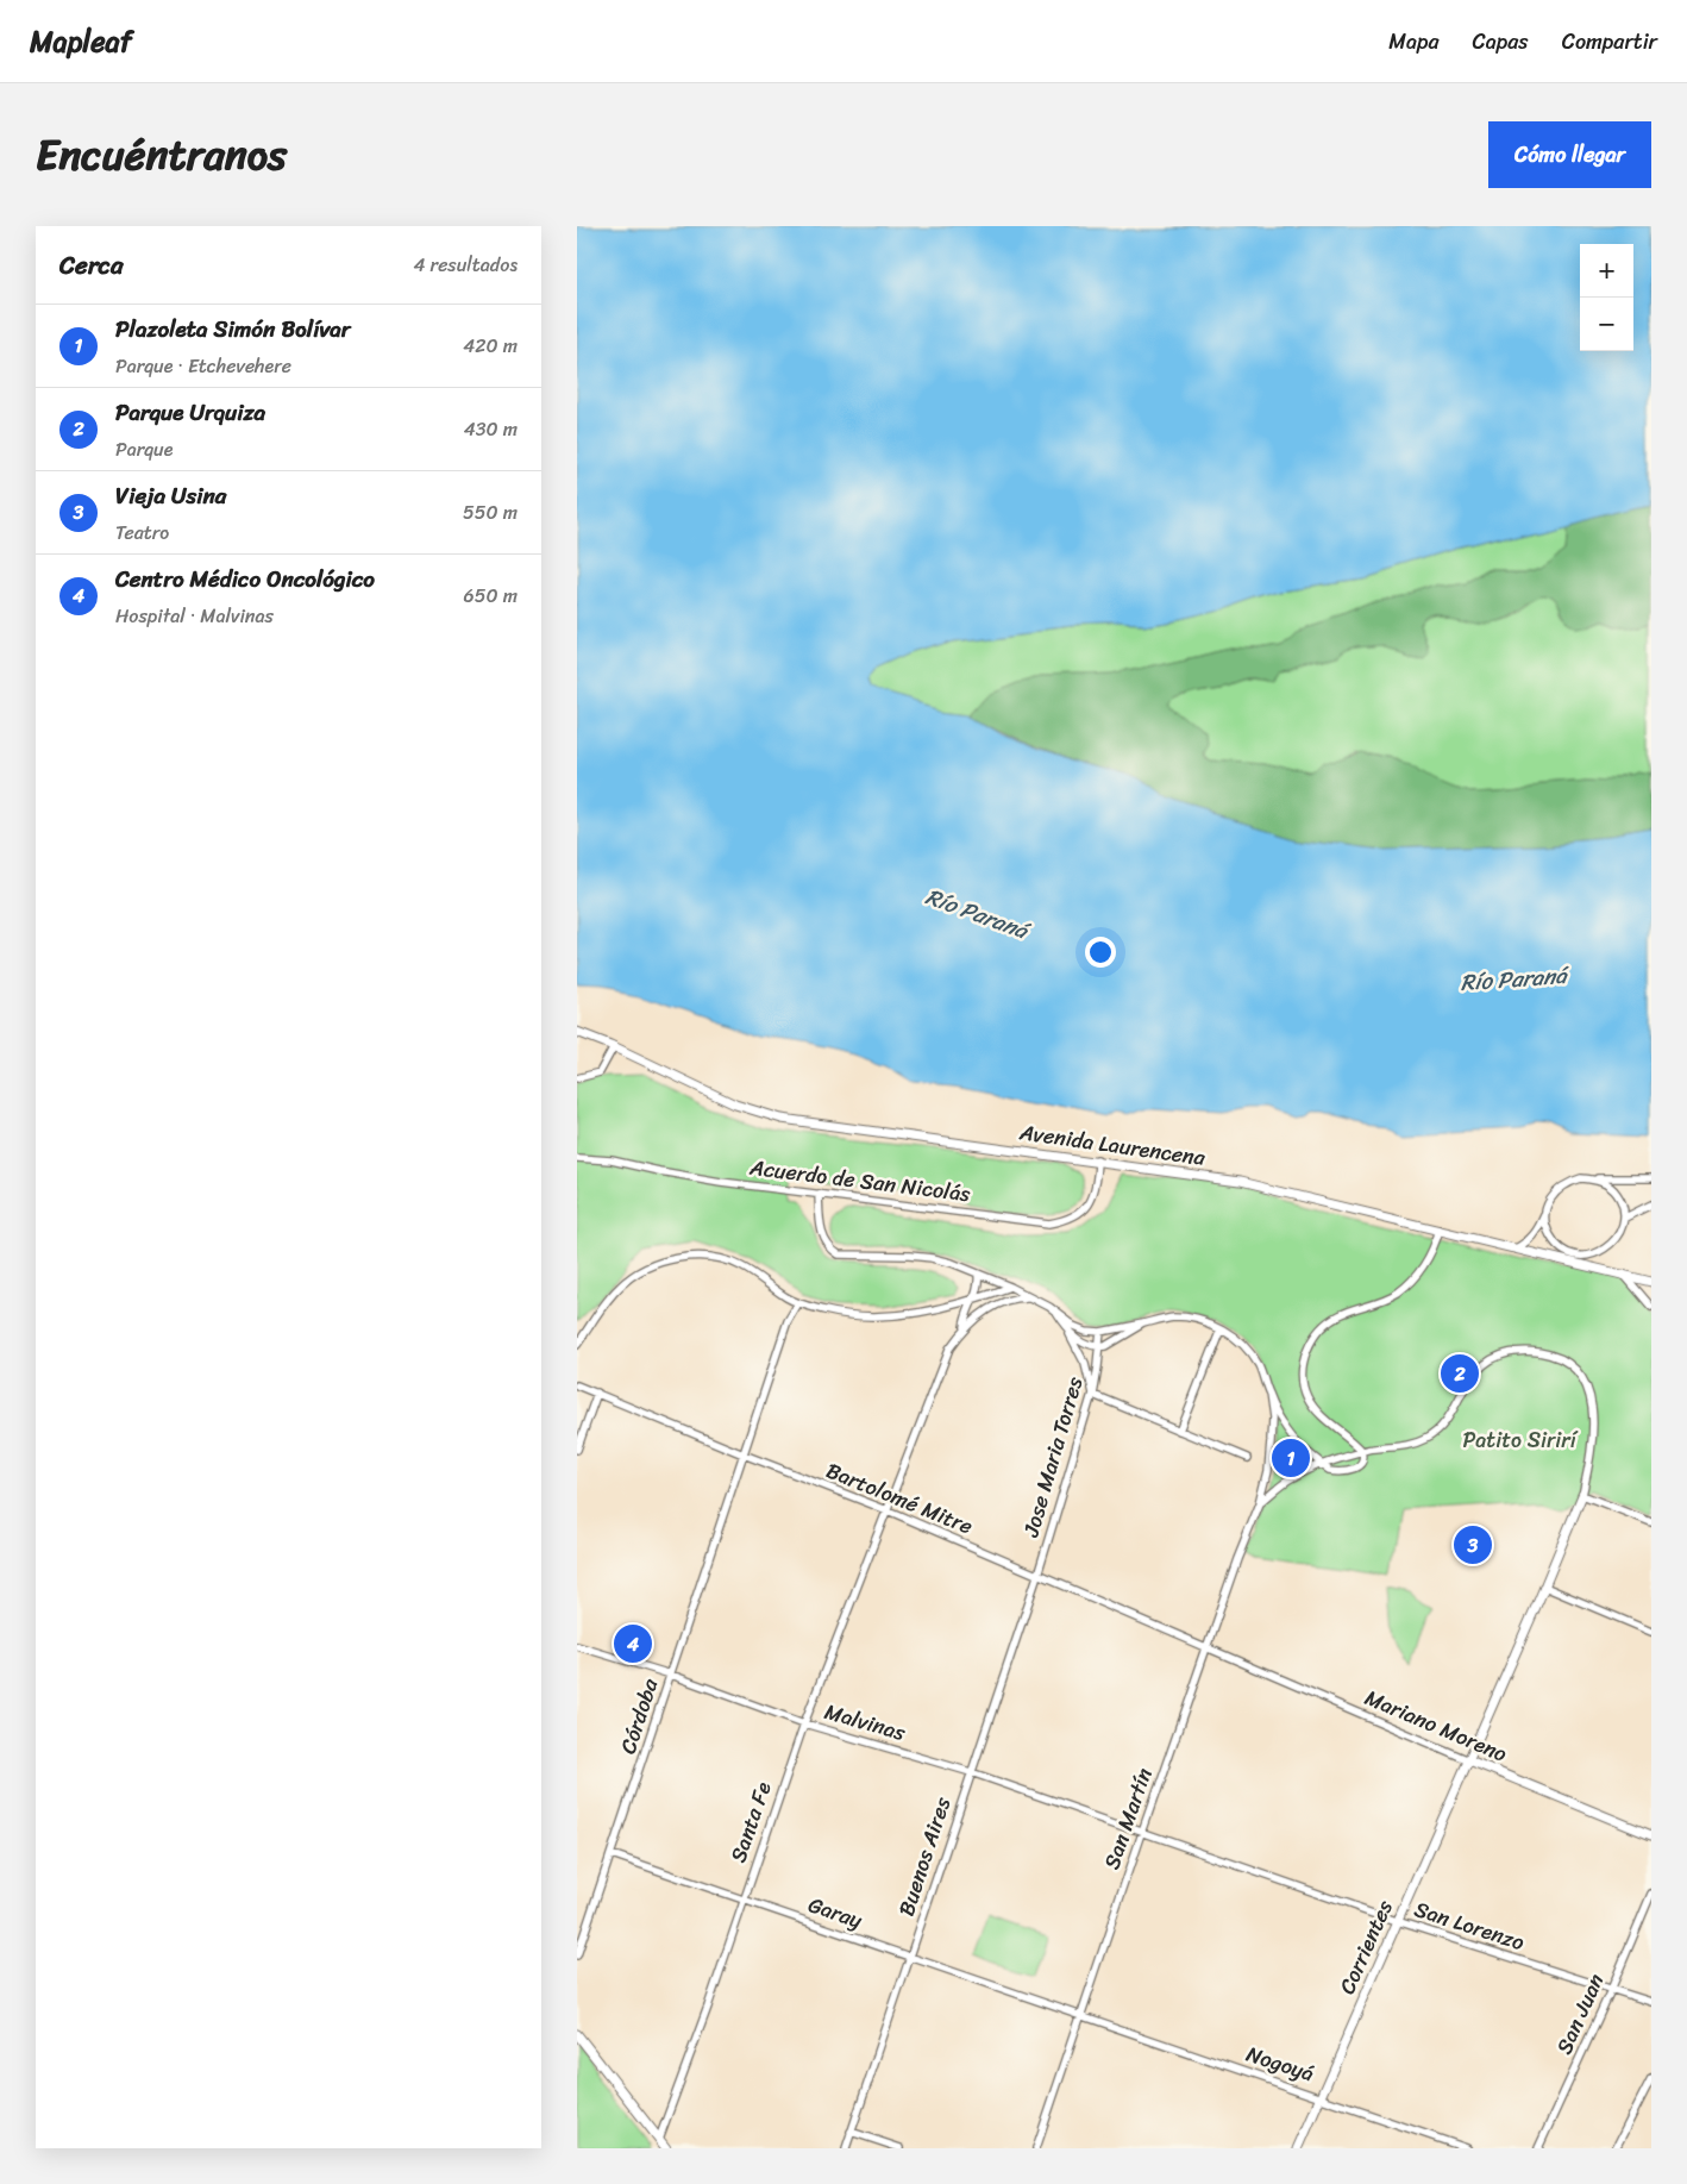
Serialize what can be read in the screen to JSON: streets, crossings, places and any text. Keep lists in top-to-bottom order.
{
  "streets": {
    "street": [
      "Avenida Laurencena",
      "Acuerdo de San Nicolás",
      "Jose Maria Torres",
      "Bartolomé Mitre",
      "Córdoba",
      "Malvinas",
      "Mariano Moreno",
      "San Martín",
      "Santa Fe",
      "Buenos Aires",
      "Garay",
      "San Lorenzo",
      "Corrientes",
      "San Juan",
      "Nogoyá"
    ]
  },
  "crossings": [
    ["Avenida Laurencena", "Acuerdo de San Nicolás"],
    ["Jose Maria Torres", "Bartolomé Mitre"],
    ["Jose Maria Torres", "Buenos Aires"],
    ["Bartolomé Mitre", "Córdoba"],
    ["Bartolomé Mitre", "Mariano Moreno"],
    ["Bartolomé Mitre", "San Martín"],
    ["Bartolomé Mitre", "Santa Fe"],
    ["Bartolomé Mitre", "Buenos Aires"],
    ["Córdoba", "Malvinas"],
    ["Córdoba", "Garay"],
    ["Malvinas", "San Martín"],
    ["Malvinas", "Santa Fe"],
    ["Malvinas", "Buenos Aires"],
    ["Malvinas", "San Lorenzo"],
    ["Mariano Moreno", "San Martín"],
    ["Mariano Moreno", "Corrientes"],
    ["San Martín", "Garay"],
    ["San Martín", "San Lorenzo"],
    ["San Martín", "Nogoyá"],
    ["Santa Fe", "Garay"],
    ["Buenos Aires", "Garay"],
    ["Garay", "Nogoyá"],
    ["San Lorenzo", "Corrientes"],
    ["San Lorenzo", "San Juan"],
    ["Corrientes", "Nogoyá"]
  ],
  "water": ["Río Paraná"],
  "parks": ["Patito Sirirí"],
  "page": {
    "header": "Mapleaf",
    "nav": ["Mapa", "Capas", "Compartir"],
    "title": "Encuéntranos",
    "buttons": "Cómo llegar",
    "heading": ["Cerca", "4 resultados"],
    "map_buttons": ["+", "−"],
    "list": [
      {
        "mark": "1",
        "name": "Plazoleta Simón Bolívar",
        "note": "Parque · Etchevehere",
        "value": "420 m"
      },
      {
        "mark": "2",
        "name": "Parque Urquiza",
        "note": "Parque",
        "value": "430 m"
      },
      {
        "mark": "3",
        "name": "Vieja Usina",
        "note": "Teatro",
        "value": "550 m"
      },
      {
        "mark": "4",
        "name": "Centro Médico Oncológico",
        "note": "Hospital · Malvinas",
        "value": "650 m"
      }
    ],
    "pins": [
      "2",
      "1",
      "3",
      "4"
    ]
  }
}
